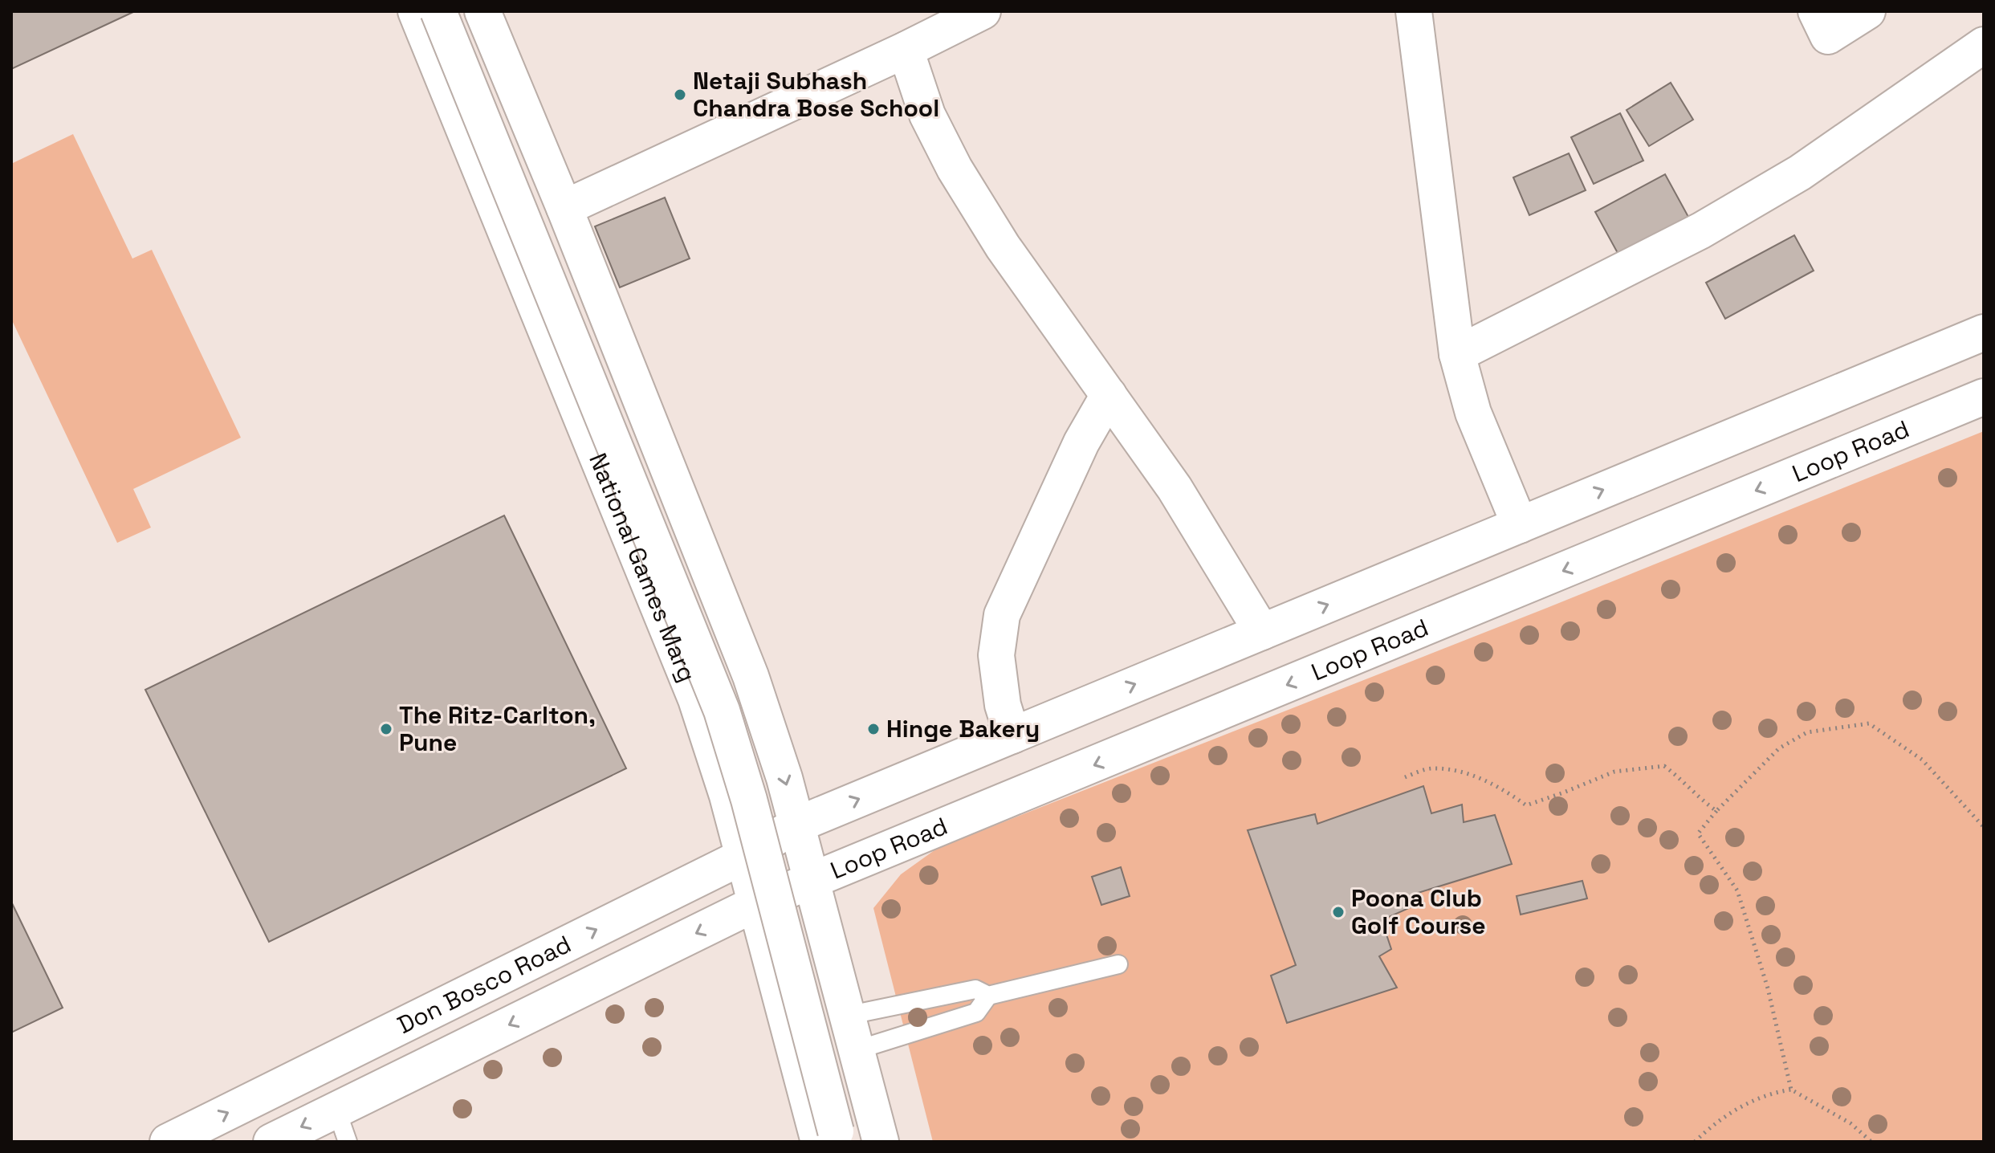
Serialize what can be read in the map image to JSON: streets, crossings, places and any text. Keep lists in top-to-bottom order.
{
  "streets": {
    "main road": ["Loop Road", "National Games Marg", "Don Bosco Road"]
  },
  "crossings": [
    ["Loop Road", "National Games Marg"],
    ["Loop Road", "Don Bosco Road"],
    ["National Games Marg", "Don Bosco Road"]
  ],
  "places": [
    "Netaji Subhash Chandra Bose School",
    "The Ritz-Carlton, Pune",
    "Hinge Bakery",
    "Poona Club Golf Course"
  ]
}
